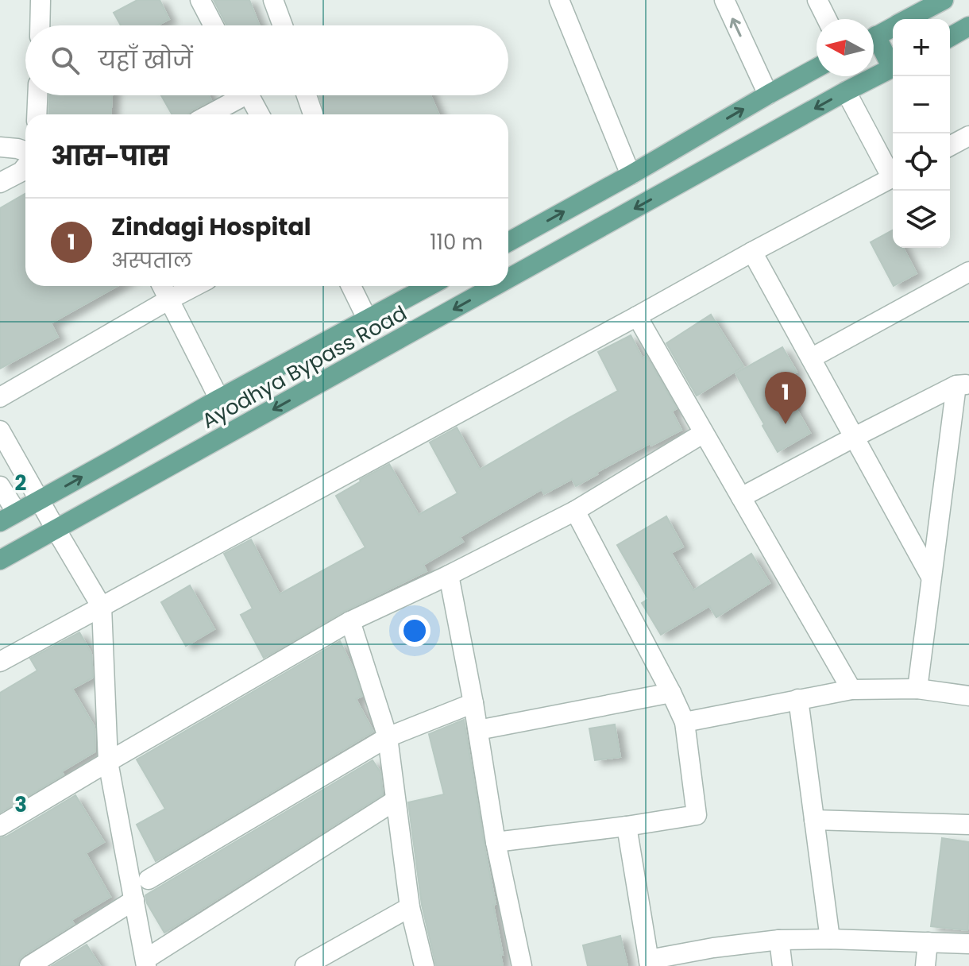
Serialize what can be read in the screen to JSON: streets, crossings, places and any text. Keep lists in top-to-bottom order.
{
  "streets": {
    "main road": ["Ayodhya Bypass Road"]
  },
  "north": "left",
  "page": {
    "map_buttons": ["+", "−"],
    "search": "यहाँ खोजें",
    "heading": "आस-पास",
    "list": [
      {
        "mark": "1",
        "name": "Zindagi Hospital",
        "note": "अस्पताल",
        "value": "110 m"
      }
    ],
    "pins": "1"
  },
  "grid": {
    "rows": ["2", "3"]
  }
}
